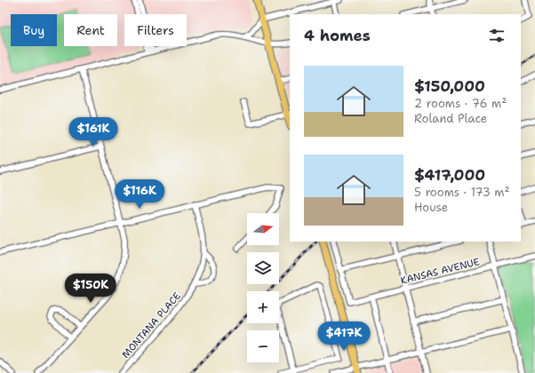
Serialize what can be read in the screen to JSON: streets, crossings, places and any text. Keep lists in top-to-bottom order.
{
  "streets": {
    "street": ["KANSAS AVENUE", "MONTANA PLACE"]
  },
  "north": "right",
  "page": {
    "chip": ["Buy", "Rent", "Filters"],
    "heading": "4 homes",
    "list": [
      {
        "name": "$150,000",
        "note": "2 rooms · 76 m² · Roland Place"
      },
      {
        "name": "$417,000",
        "note": "5 rooms · 173 m² · House"
      }
    ],
    "price": [
      "$161K",
      "$116K",
      "$150K",
      "$417K"
    ],
    "map_buttons": ["+", "−"]
  }
}
